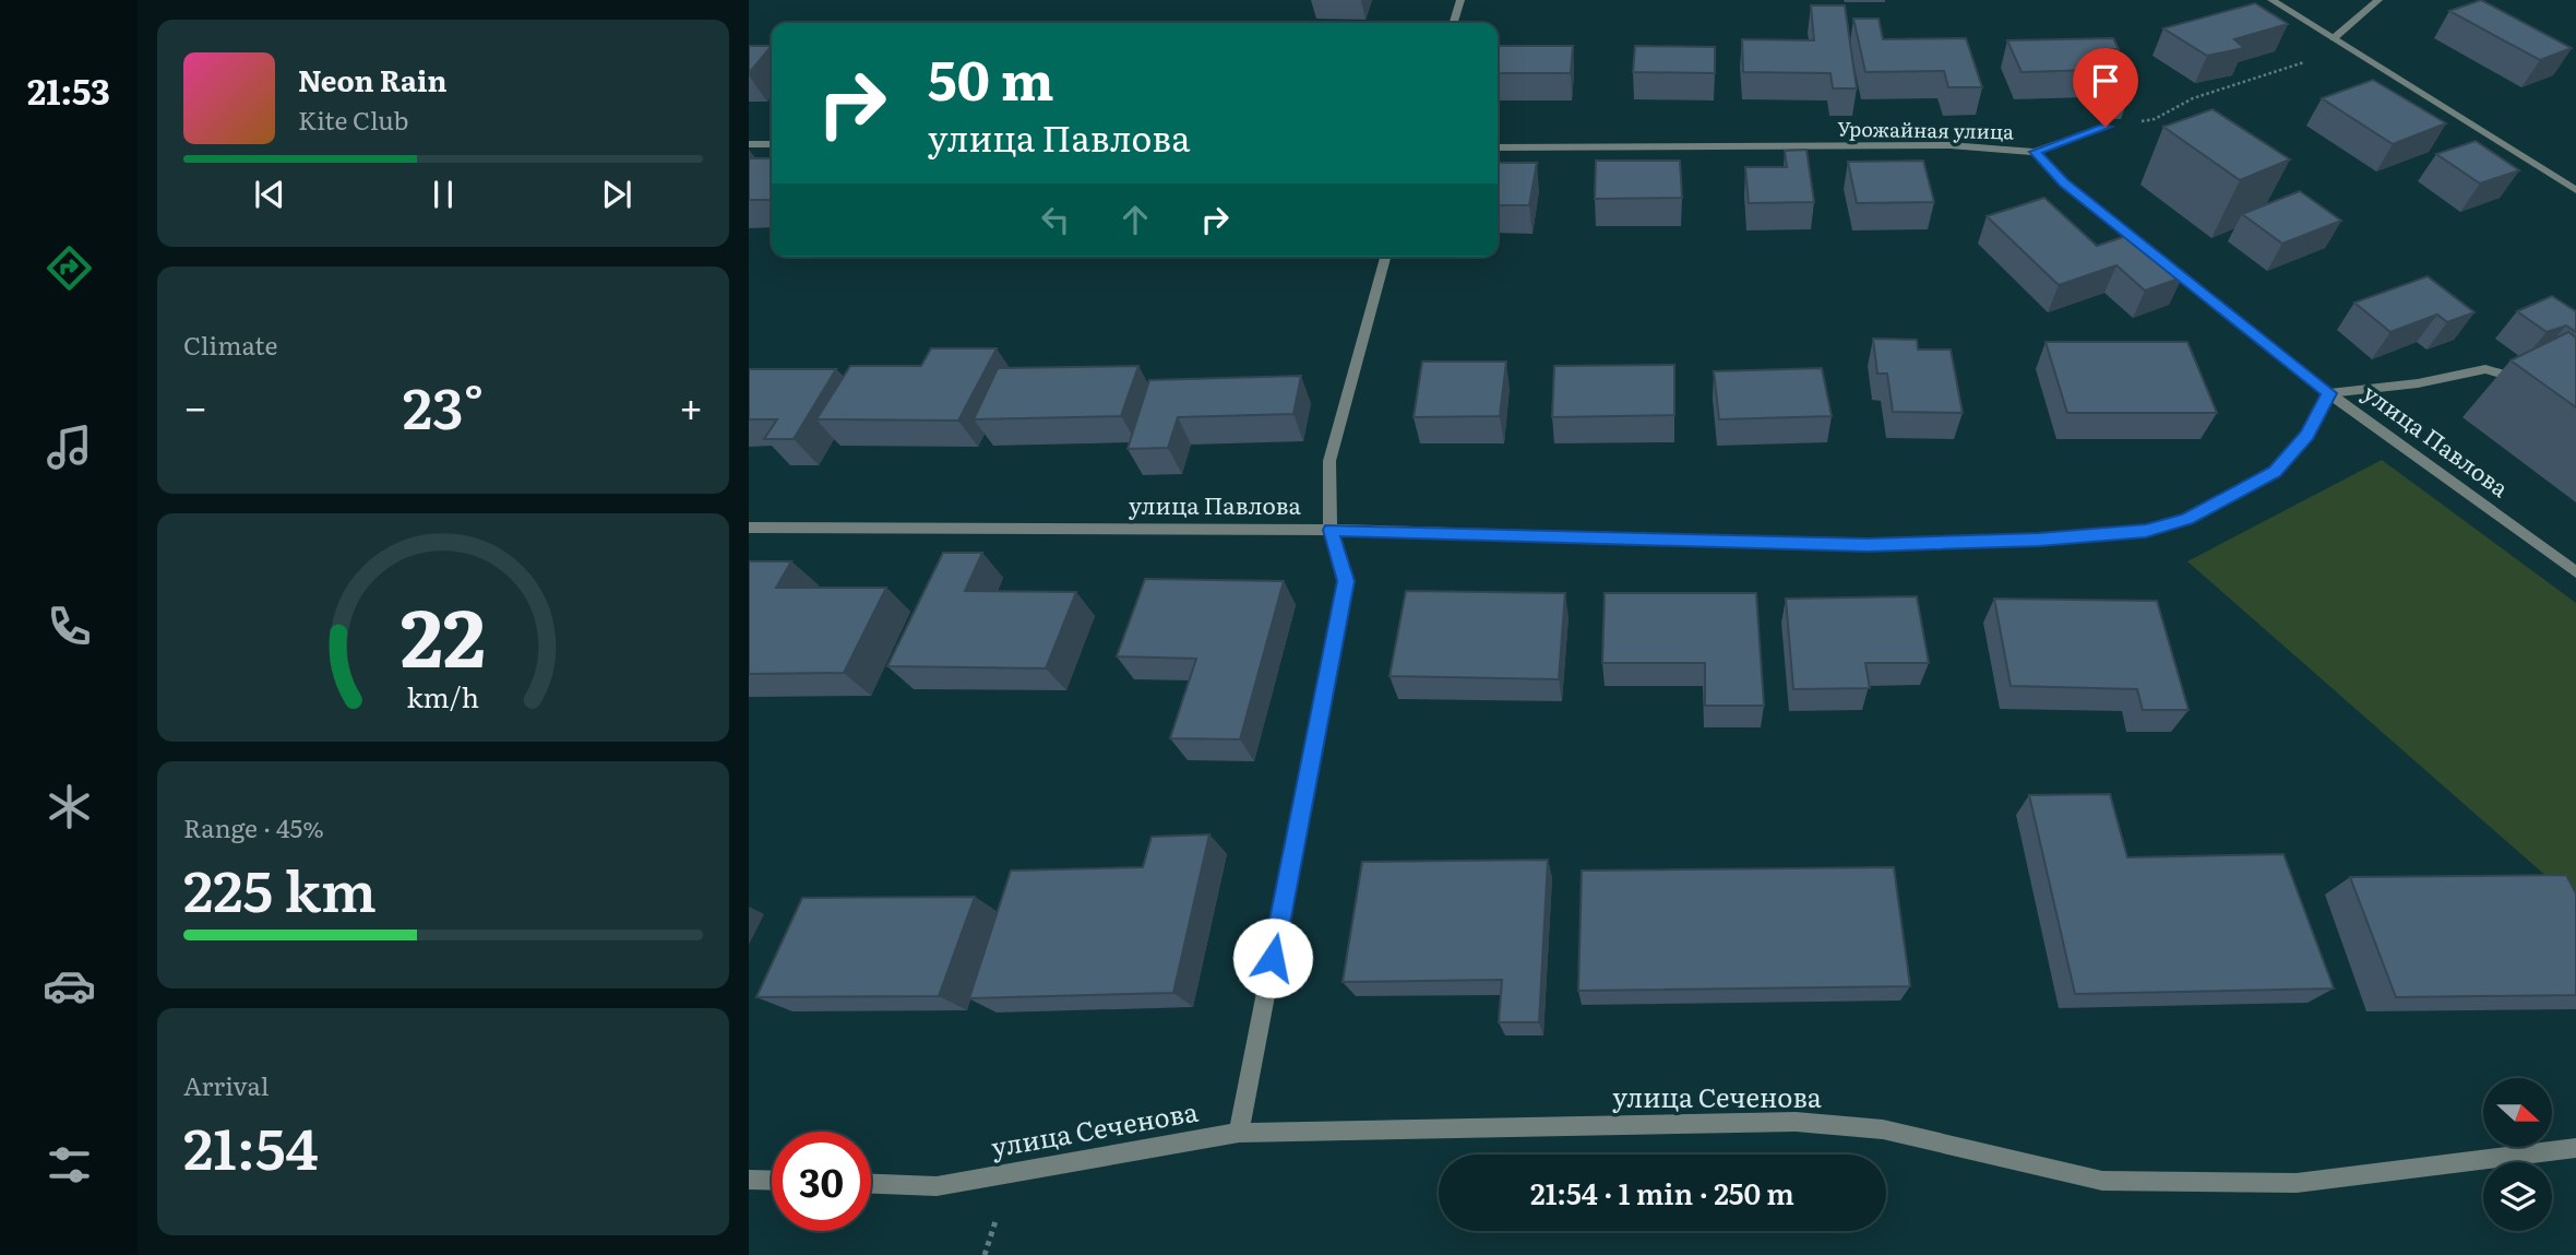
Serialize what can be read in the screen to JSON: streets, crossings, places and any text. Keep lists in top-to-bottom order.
{
  "streets": {
    "street": ["Урожайная улица", "улица Павлова", "улица Сеченова"]
  },
  "north": "right",
  "page": {
    "tabs": "21:53",
    "turn": ["50 m", "улица Павлова"],
    "song": ["Neon Rain", "Kite Club"],
    "tile": [
      "Climate",
      ["Range · 45%", "225 km"],
      ["Arrival", "21:54"]
    ],
    "heat": ["−", "23°", "+"],
    "limit": "30",
    "trip": "21:54 · 1 min · 250 m",
    "gauge": ["22", "km/h"]
  }
}
